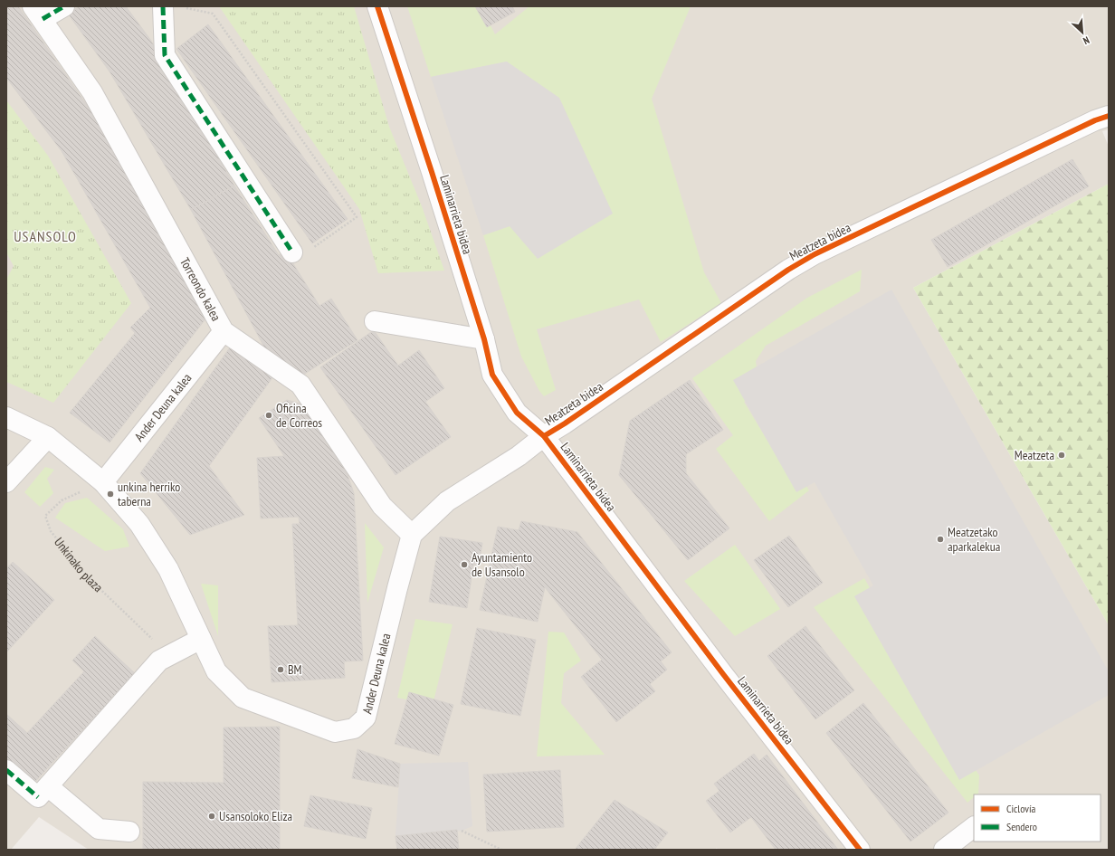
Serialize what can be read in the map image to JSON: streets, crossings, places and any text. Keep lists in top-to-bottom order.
{
  "streets": {
    "street": [
      "Laminarrieta bidea",
      "Meatzeta bidea",
      "Torreondo kalea",
      "Ander Deuna kalea"
    ],
    "path": ["Unkinako plaza"]
  },
  "crossings": [
    ["Laminarrieta bidea", "Meatzeta bidea"],
    ["Torreondo kalea", "Ander Deuna kalea"],
    ["Ander Deuna kalea", "Unkinako plaza"]
  ],
  "districts": ["USANSOLO"],
  "places": [
    "Oficina de Correos",
    "Meatzeta",
    "unkina herriko taberna",
    "Meatzetako aparkalekua",
    "Ayuntamiento de Usansolo",
    "BM",
    "Usansoloko Eliza"
  ],
  "legend": ["Ciclovía", "Sendero"],
  "north": "bottom right"
}
